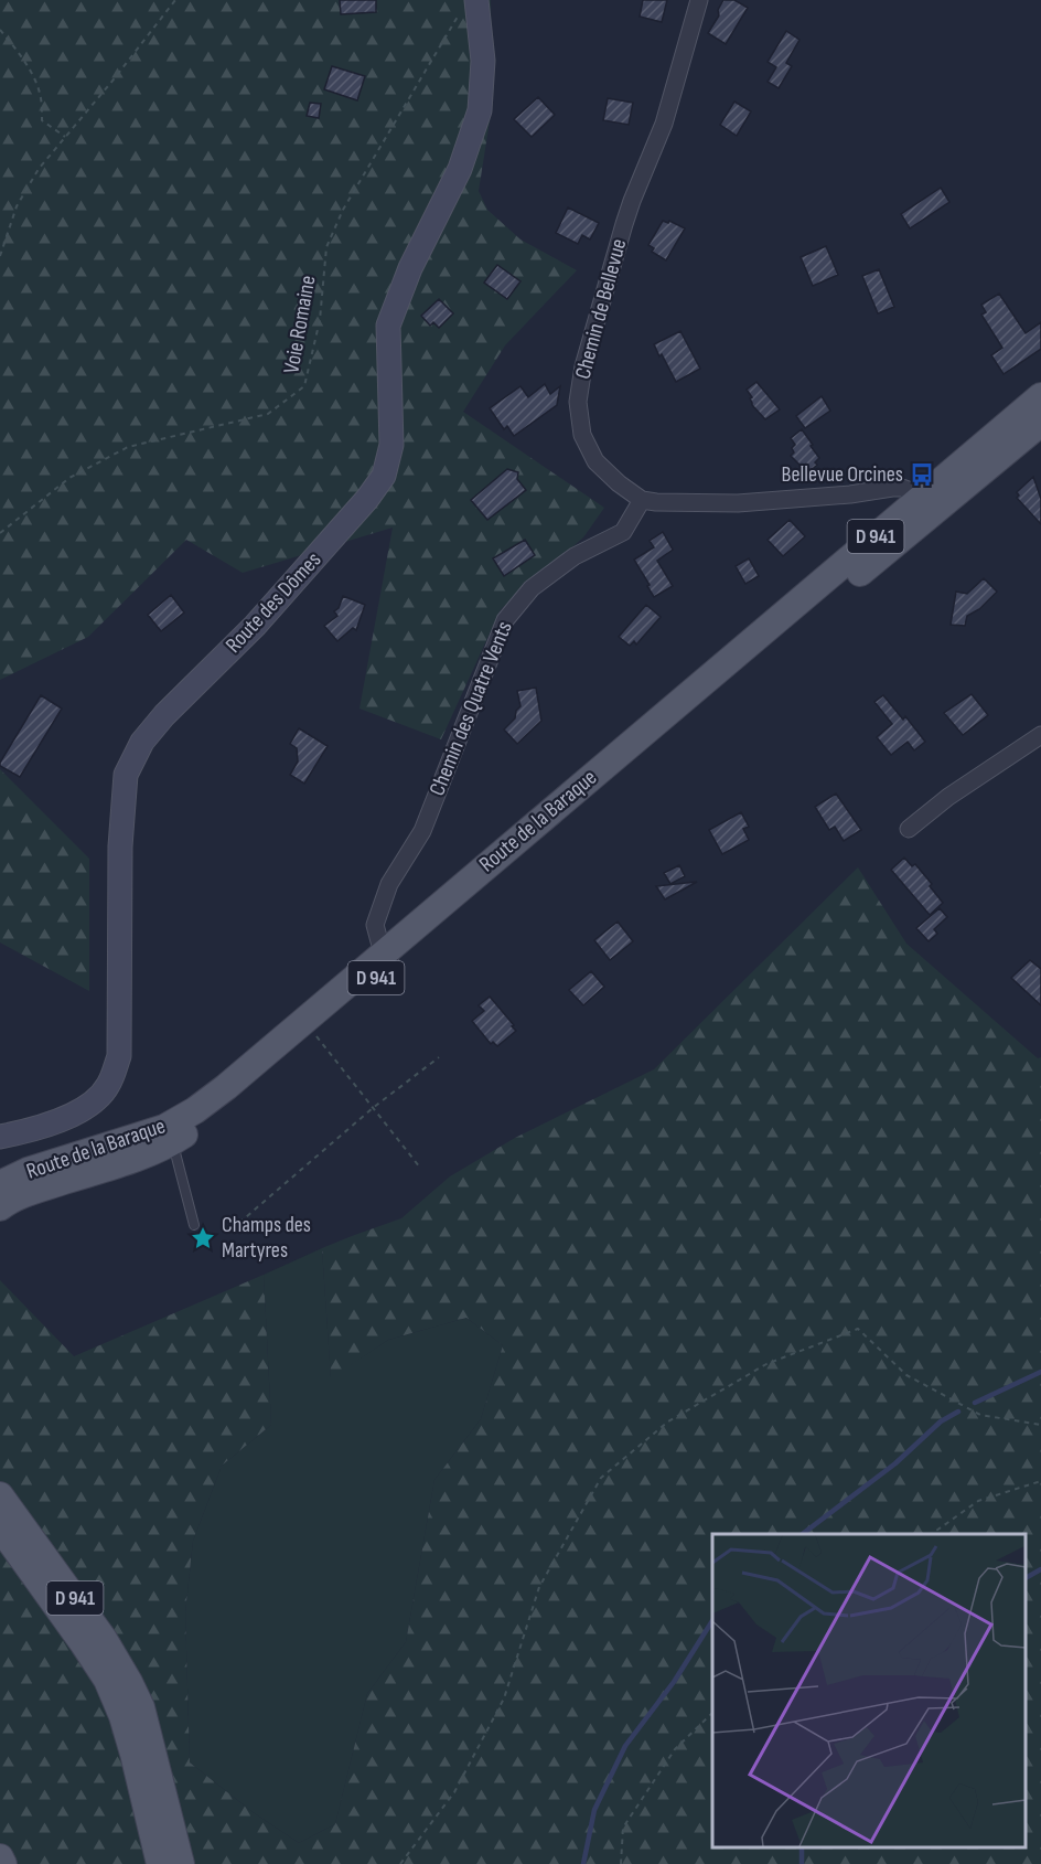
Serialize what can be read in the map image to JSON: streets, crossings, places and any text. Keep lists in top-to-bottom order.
{
  "streets": {
    "main road": ["D 941", "Route de la Baraque"],
    "street": ["Chemin de Bellevue", "Route des Dômes", "Chemin des Quatre Vents"],
    "path": ["Voie Romaine"]
  },
  "crossings": [
    ["Chemin de Bellevue", "Chemin des Quatre Vents"],
    ["Voie Romaine", "Route des Dômes"],
    ["Chemin des Quatre Vents", "Route de la Baraque"]
  ],
  "places": {
    "bus stop": ["Bellevue Orcines"],
    "place": ["Champs des Martyres"]
  }
}
